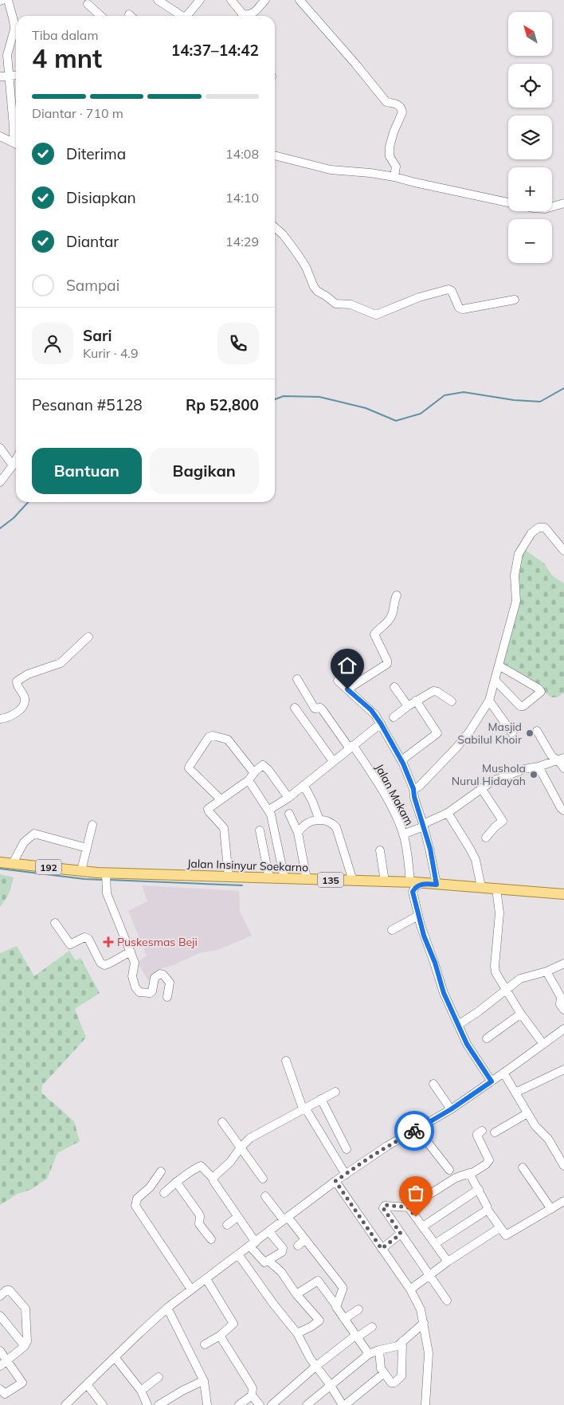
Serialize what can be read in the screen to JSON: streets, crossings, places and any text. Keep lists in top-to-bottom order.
{
  "streets": {
    "main road": ["Jalan Insinyur Soekarno", "192", "135"],
    "street": ["Jalan Makam"]
  },
  "crossings": [
    ["Jalan Makam", "Jalan Insinyur Soekarno"],
    ["Jalan Insinyur Soekarno", "192"]
  ],
  "places": {
    "other": ["Masjid Sabilul Khoir", "Mushola Nurul Hidayah"],
    "health": ["Puskesmas Beji"]
  },
  "north": "top left",
  "page": {
    "map_buttons": ["+", "−"],
    "heading": ["4 mnt", "Tiba dalam", "14:37–14:42"],
    "panel": [
      "Sari",
      "Kurir · 4.9",
      "Pesanan #5128",
      "Rp 52,800"
    ],
    "bar": "Diantar · 710 m",
    "list": [
      ["Diterima", "14:08"],
      ["Disiapkan", "14:10"],
      ["Diantar", "14:29"],
      "Sampai"
    ],
    "buttons": ["Bantuan", "Bagikan"]
  }
}
